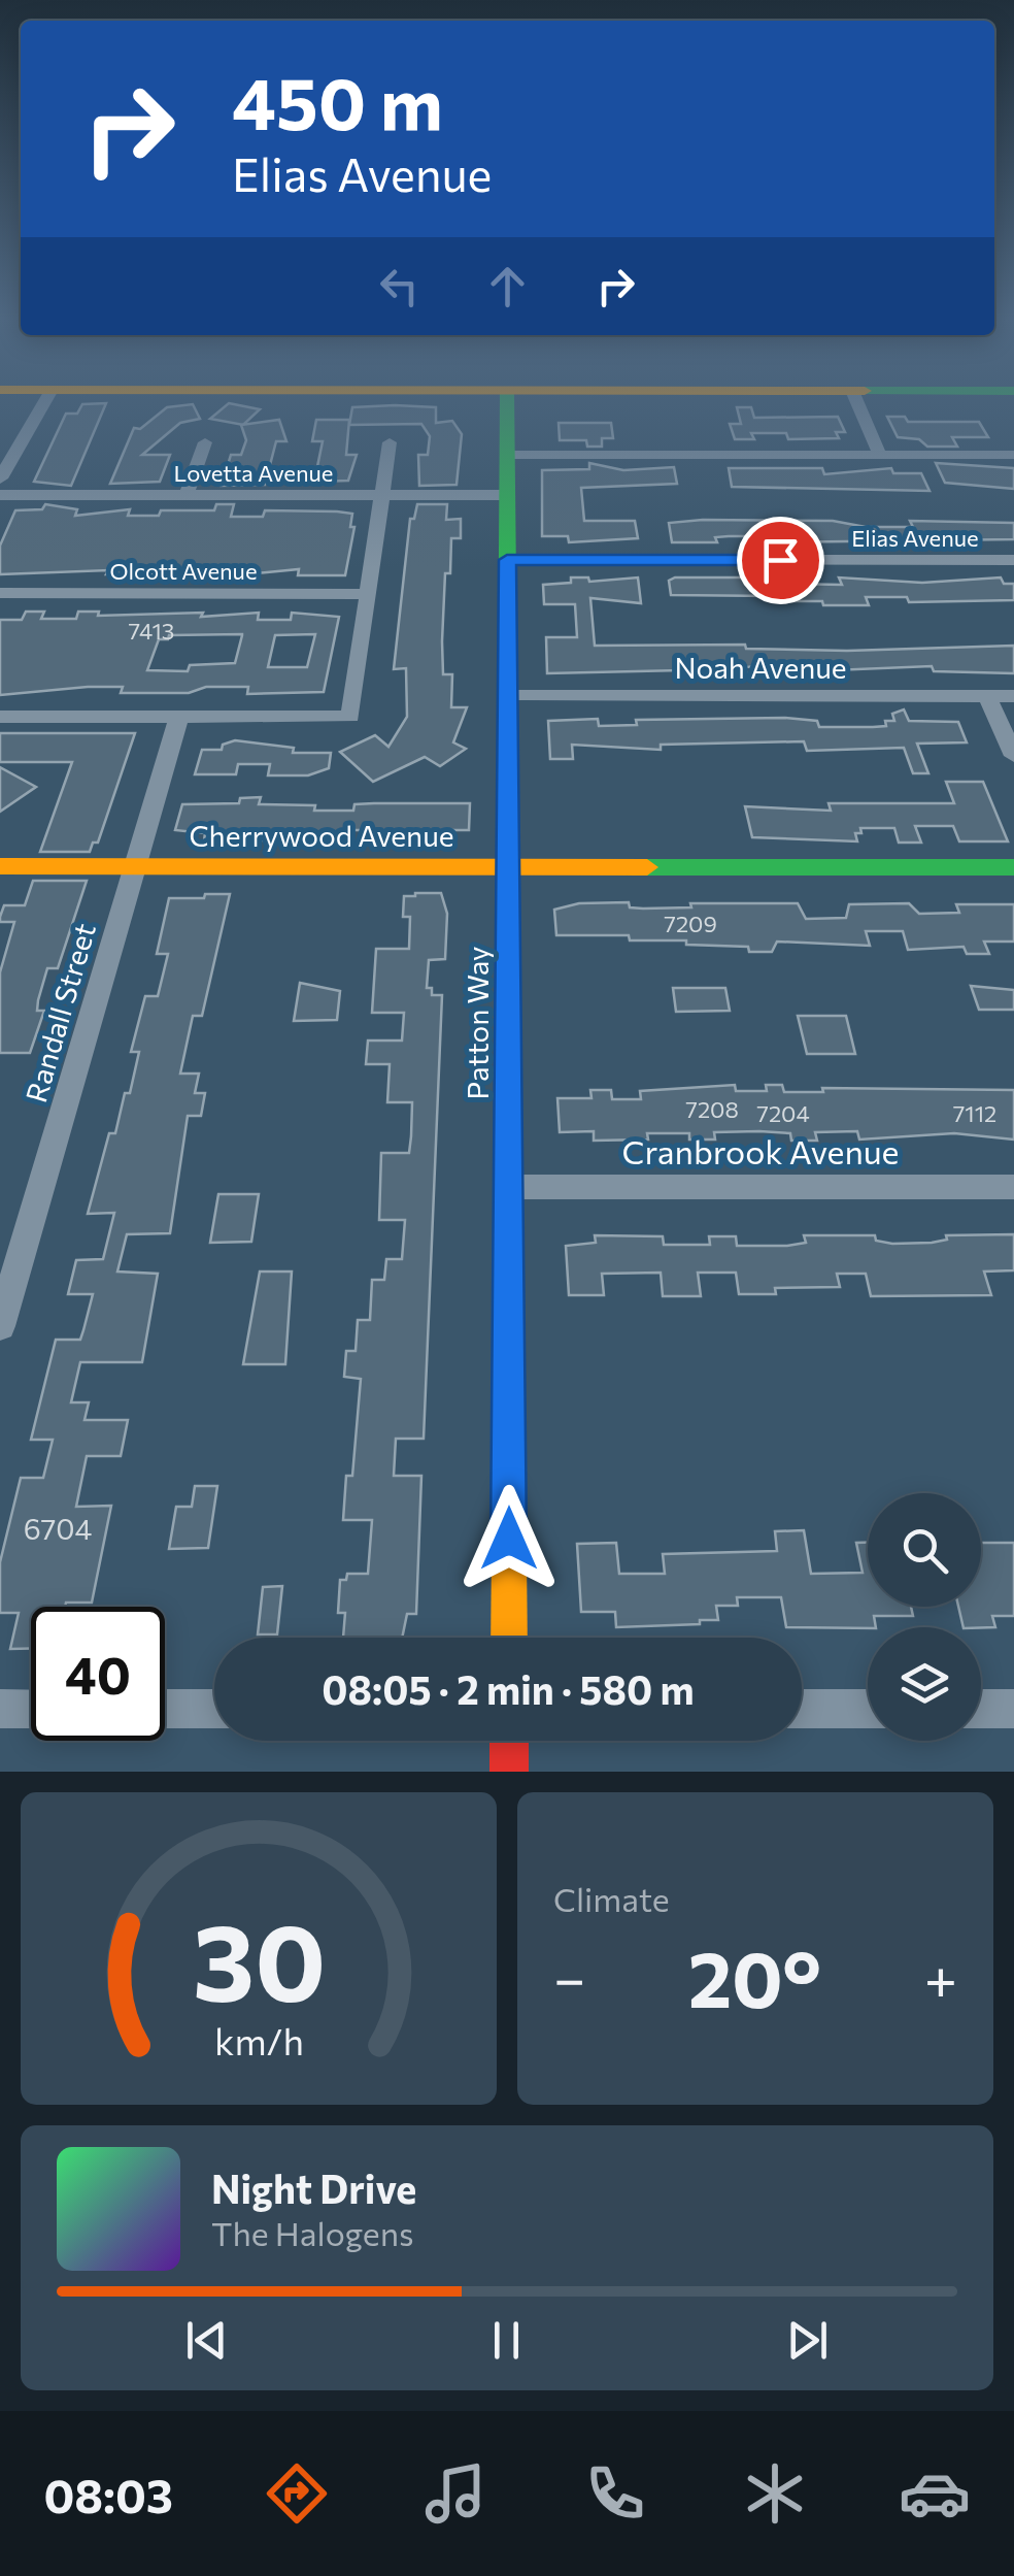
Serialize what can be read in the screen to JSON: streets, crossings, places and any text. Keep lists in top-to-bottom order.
{
  "streets": {
    "street": [
      "Lovetta Avenue",
      "Elias Avenue",
      "Olcott Avenue",
      "Noah Avenue",
      "Cherrywood Avenue",
      "Randall Street",
      "Patton Way",
      "Cranbrook Avenue"
    ]
  },
  "crossings": [
    ["Lovetta Avenue", "Patton Way"],
    ["Elias Avenue", "Patton Way"],
    ["Noah Avenue", "Patton Way"],
    ["Cherrywood Avenue", "Randall Street"],
    ["Cherrywood Avenue", "Patton Way"],
    ["Patton Way", "Cranbrook Avenue"]
  ],
  "house_numbers": [
    "7413",
    "7209",
    "7208",
    "7204",
    "7112",
    "6704"
  ],
  "page": {
    "turn": ["450 m", "Elias Avenue"],
    "limit": "40",
    "trip": "08:05 · 2 min · 580 m",
    "tile": "Climate",
    "heat": ["−", "20°", "+"],
    "song": ["Night Drive", "The Halogens"],
    "tabs": "08:03",
    "gauge": ["30", "km/h"]
  }
}
